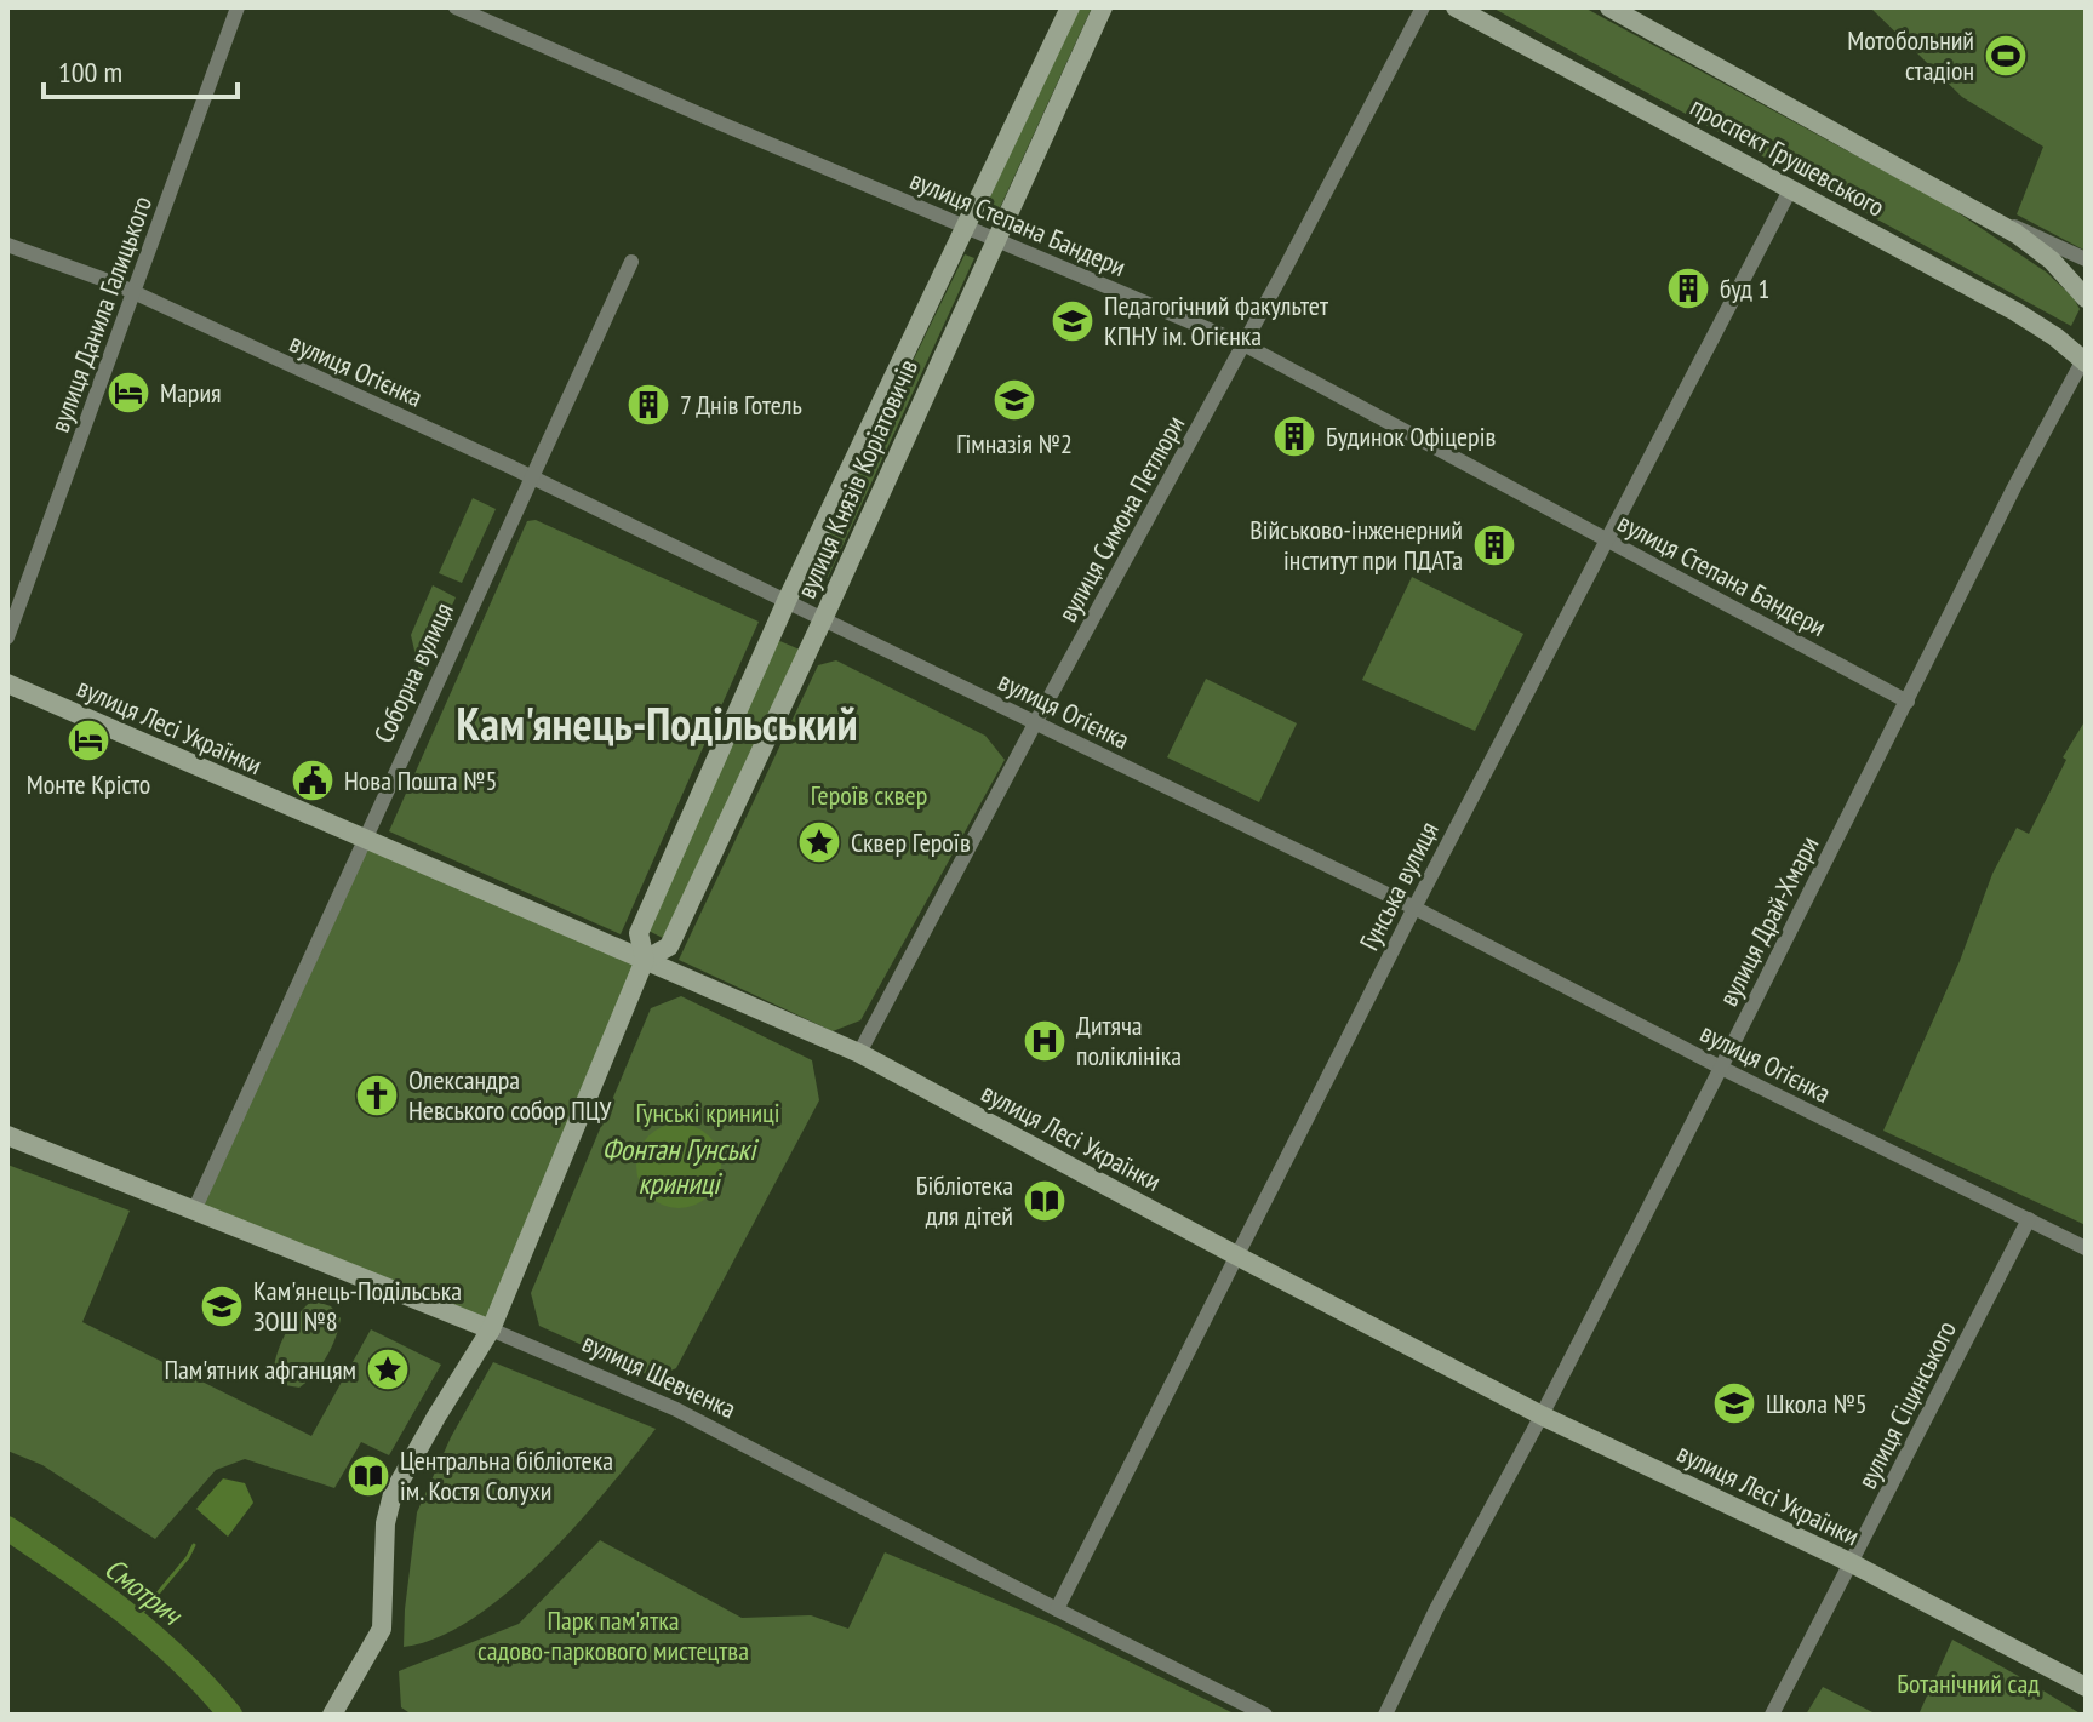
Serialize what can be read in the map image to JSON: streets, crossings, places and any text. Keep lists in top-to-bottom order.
{
  "streets": {
    "main road": [
      "проспект Грушевського",
      "вулиця Князів Коріатовичів",
      "вулиця Лесі Українки",
      "вулиця Шевченка"
    ],
    "street": [
      "вулиця Степана Бандери",
      "вулиця Данила Галицького",
      "вулиця Огієнка",
      "вулиця Симона Петлюри",
      "Соборна вулиця",
      "Гунська вулиця",
      "вулиця Драй-Хмари",
      "вулиця Сіцинського"
    ]
  },
  "crossings": [
    ["проспект Грушевського", "Гунська вулиця"],
    ["проспект Грушевського", "вулиця Драй-Хмари"],
    ["вулиця Степана Бандери", "вулиця Князів Коріатовичів"],
    ["вулиця Степана Бандери", "вулиця Симона Петлюри"],
    ["вулиця Степана Бандери", "Гунська вулиця"],
    ["вулиця Степана Бандери", "вулиця Драй-Хмари"],
    ["вулиця Данила Галицького", "вулиця Огієнка"],
    ["вулиця Огієнка", "вулиця Князів Коріатовичів"],
    ["вулиця Огієнка", "вулиця Симона Петлюри"],
    ["вулиця Огієнка", "Соборна вулиця"],
    ["вулиця Огієнка", "Гунська вулиця"],
    ["вулиця Огієнка", "вулиця Драй-Хмари"],
    ["вулиця Огієнка", "вулиця Сіцинського"],
    ["вулиця Князів Коріатовичів", "вулиця Лесі Українки"],
    ["вулиця Князів Коріатовичів", "вулиця Шевченка"],
    ["вулиця Симона Петлюри", "вулиця Лесі Українки"],
    ["Соборна вулиця", "вулиця Лесі Українки"],
    ["Соборна вулиця", "вулиця Шевченка"],
    ["вулиця Лесі Українки", "Гунська вулиця"],
    ["вулиця Лесі Українки", "вулиця Драй-Хмари"],
    ["вулиця Лесі Українки", "вулиця Сіцинського"],
    ["Гунська вулиця", "вулиця Шевченка"]
  ],
  "districts": ["Кам'янець-Подільський"],
  "water": ["Фонтан Гунські криниці", "Смотрич"],
  "parks": [
    "Героїв сквер",
    "Гунські криниці",
    "Парк пам'ятка садово-паркового мистецтва",
    "Ботанічний сад"
  ],
  "places": {
    "sports": ["Мотобольний стадіон"],
    "building": [
      "буд 1",
      "7 Днів Готель",
      "Будинок Офіцерів",
      "Військово-інженерний інститут при ПДАТа"
    ],
    "school or university": [
      "Педагогічний факультет КПНУ ім. Огієнка",
      "Гімназія №2",
      "Кам'янець-Подільська ЗОШ №8",
      "Школа №5"
    ],
    "hotel": ["Мария", "Монте Крісто"],
    "public building": ["Нова Пошта №5"],
    "place": ["Сквер Героїв", "Пам'ятник афганцям"],
    "hospital": ["Дитяча поліклініка"],
    "church": ["Олександра Невського собор ПЦУ"],
    "library": ["Бібліотека для дітей", "Центральна бібліотека ім. Костя Солухи"]
  },
  "scale_bar": "100 m"
}
